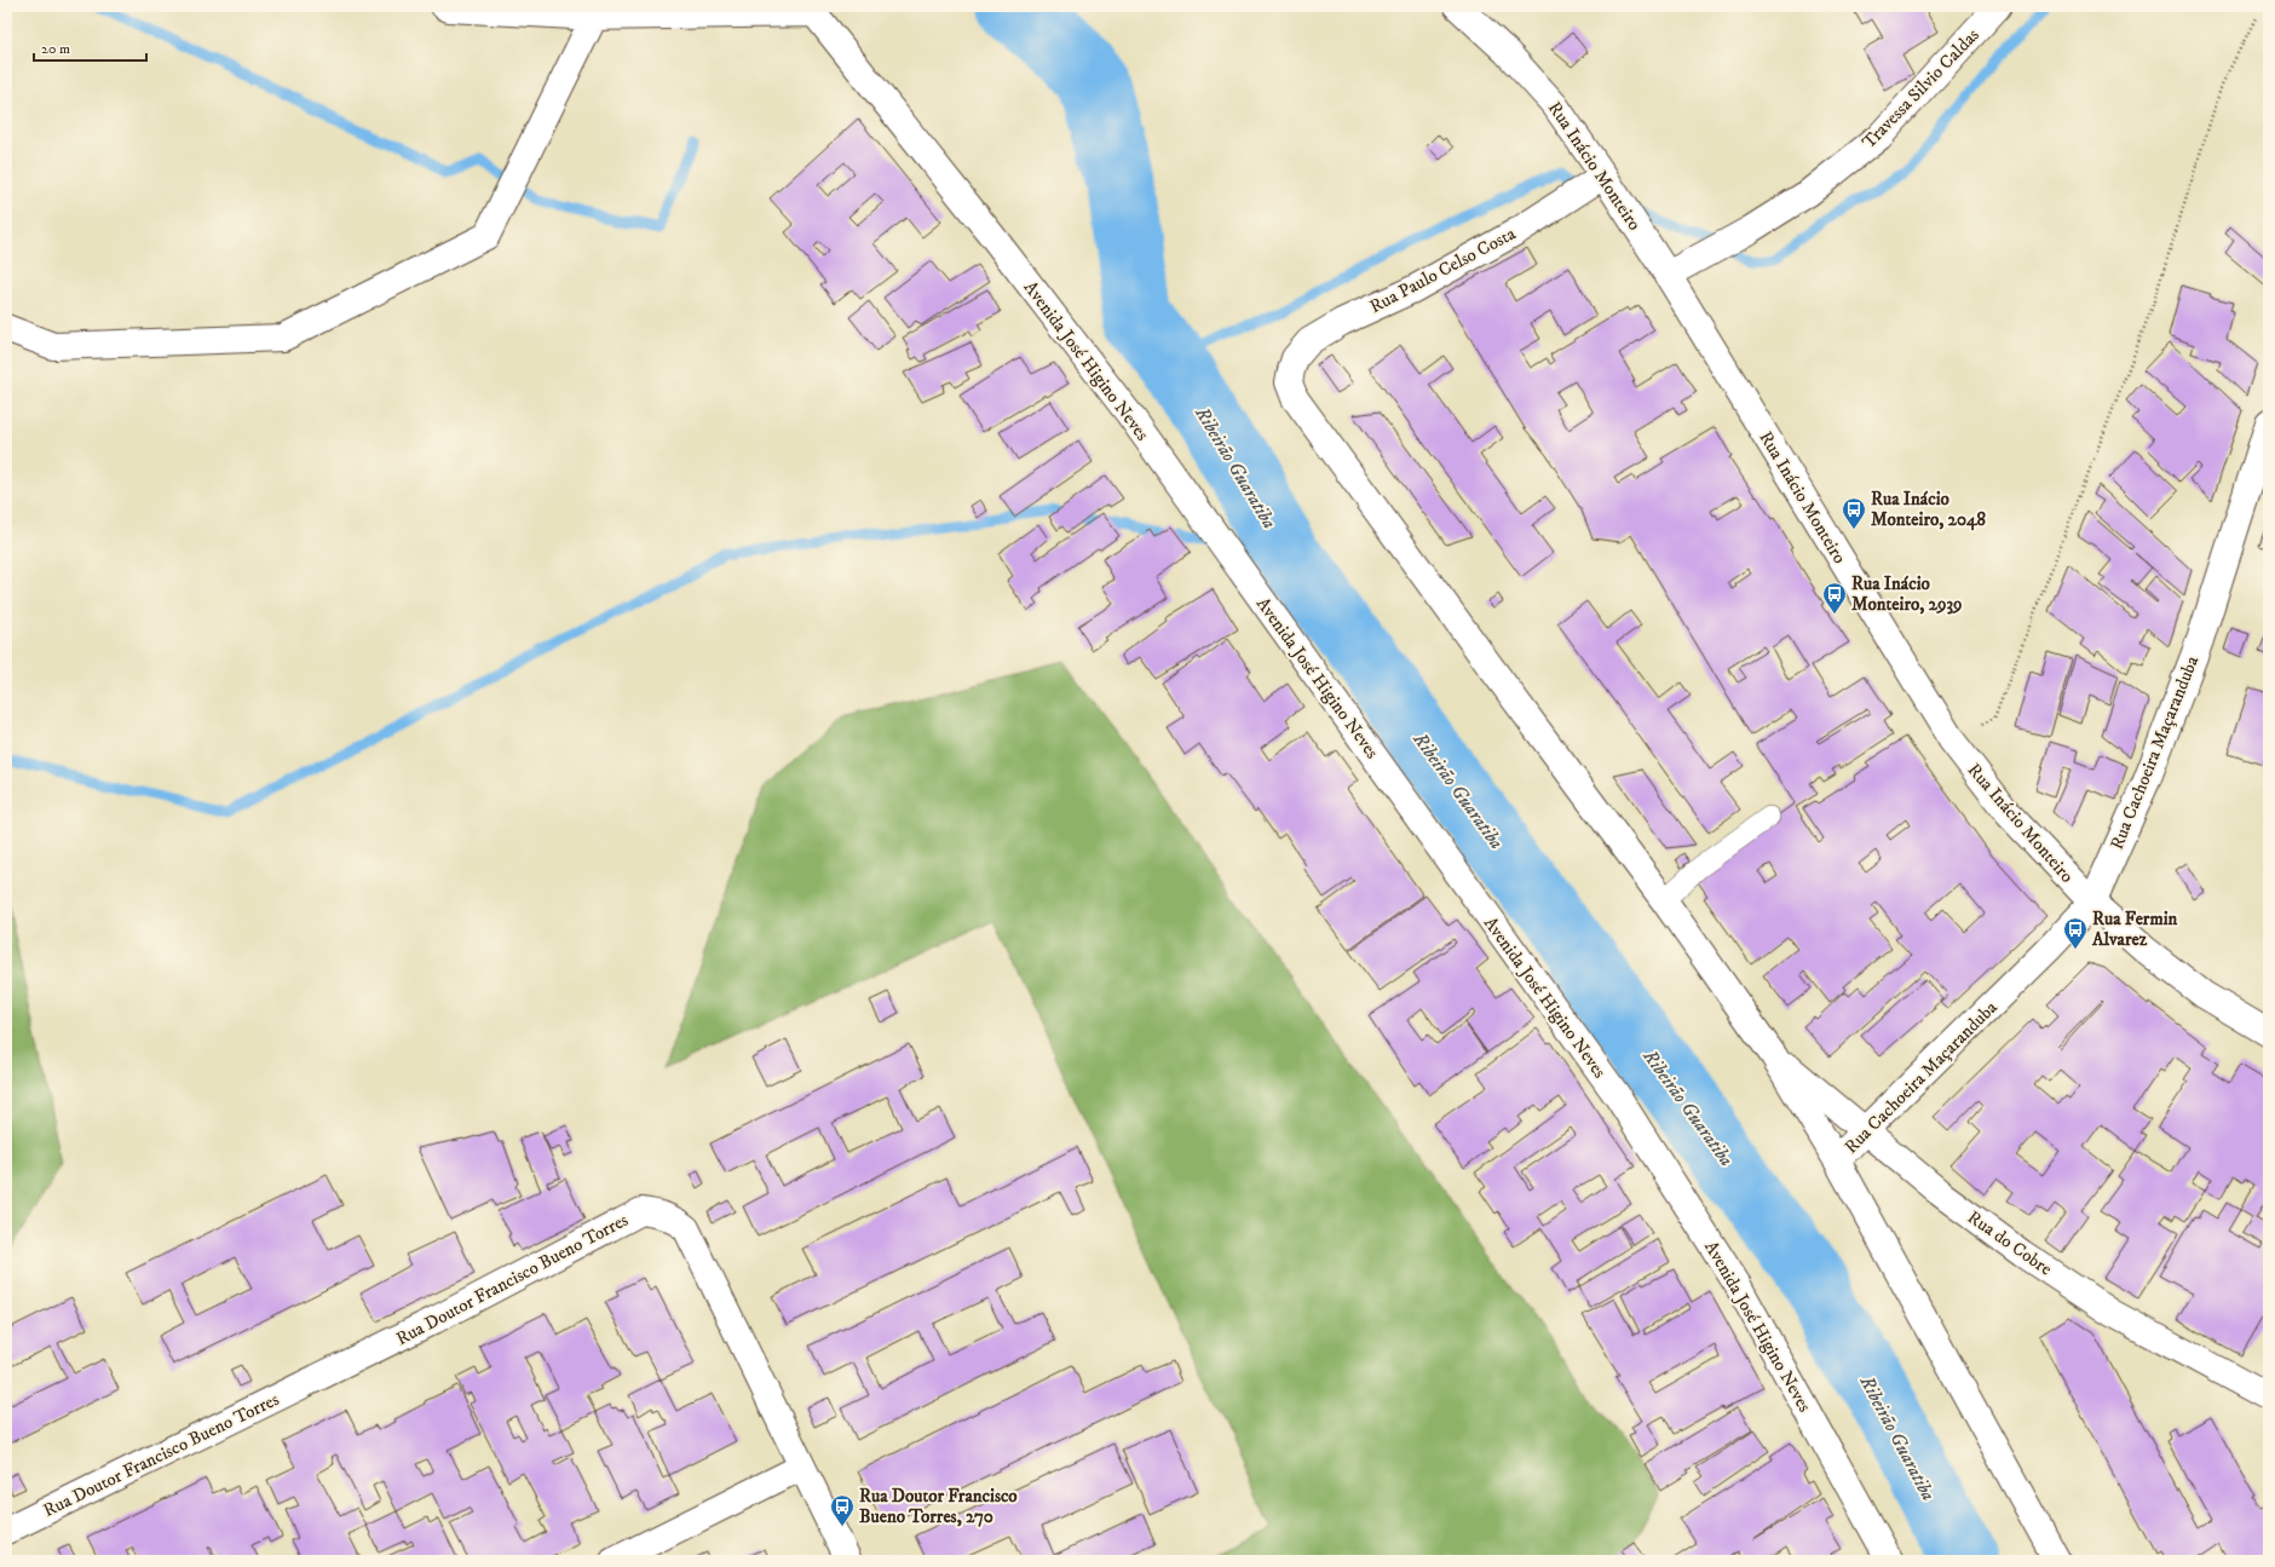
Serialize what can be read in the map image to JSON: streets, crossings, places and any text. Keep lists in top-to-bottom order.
{
  "streets": {
    "street": [
      "Travessa Silvio Caldas",
      "Rua Inácio Monteiro",
      "Rua Paulo Celso Costa",
      "Avenida José Higino Neves",
      "Rua Cachoeira Maçaranduba",
      "Rua do Cobre",
      "Rua Doutor Francisco Bueno Torres"
    ]
  },
  "crossings": [
    ["Travessa Silvio Caldas", "Rua Inácio Monteiro"],
    ["Rua Inácio Monteiro", "Rua Paulo Celso Costa"],
    ["Rua Inácio Monteiro", "Rua Cachoeira Maçaranduba"],
    ["Rua Cachoeira Maçaranduba", "Rua do Cobre"]
  ],
  "water": ["Ribeirão Guaratiba"],
  "places": {
    "bus stop": [
      "Rua Inácio Monteiro, 2048",
      "Rua Inácio Monteiro, 2939",
      "Rua Fermin Alvarez",
      "Rua Doutor Francisco Bueno Torres, 270"
    ]
  },
  "scale_bar": "20 m"
}
